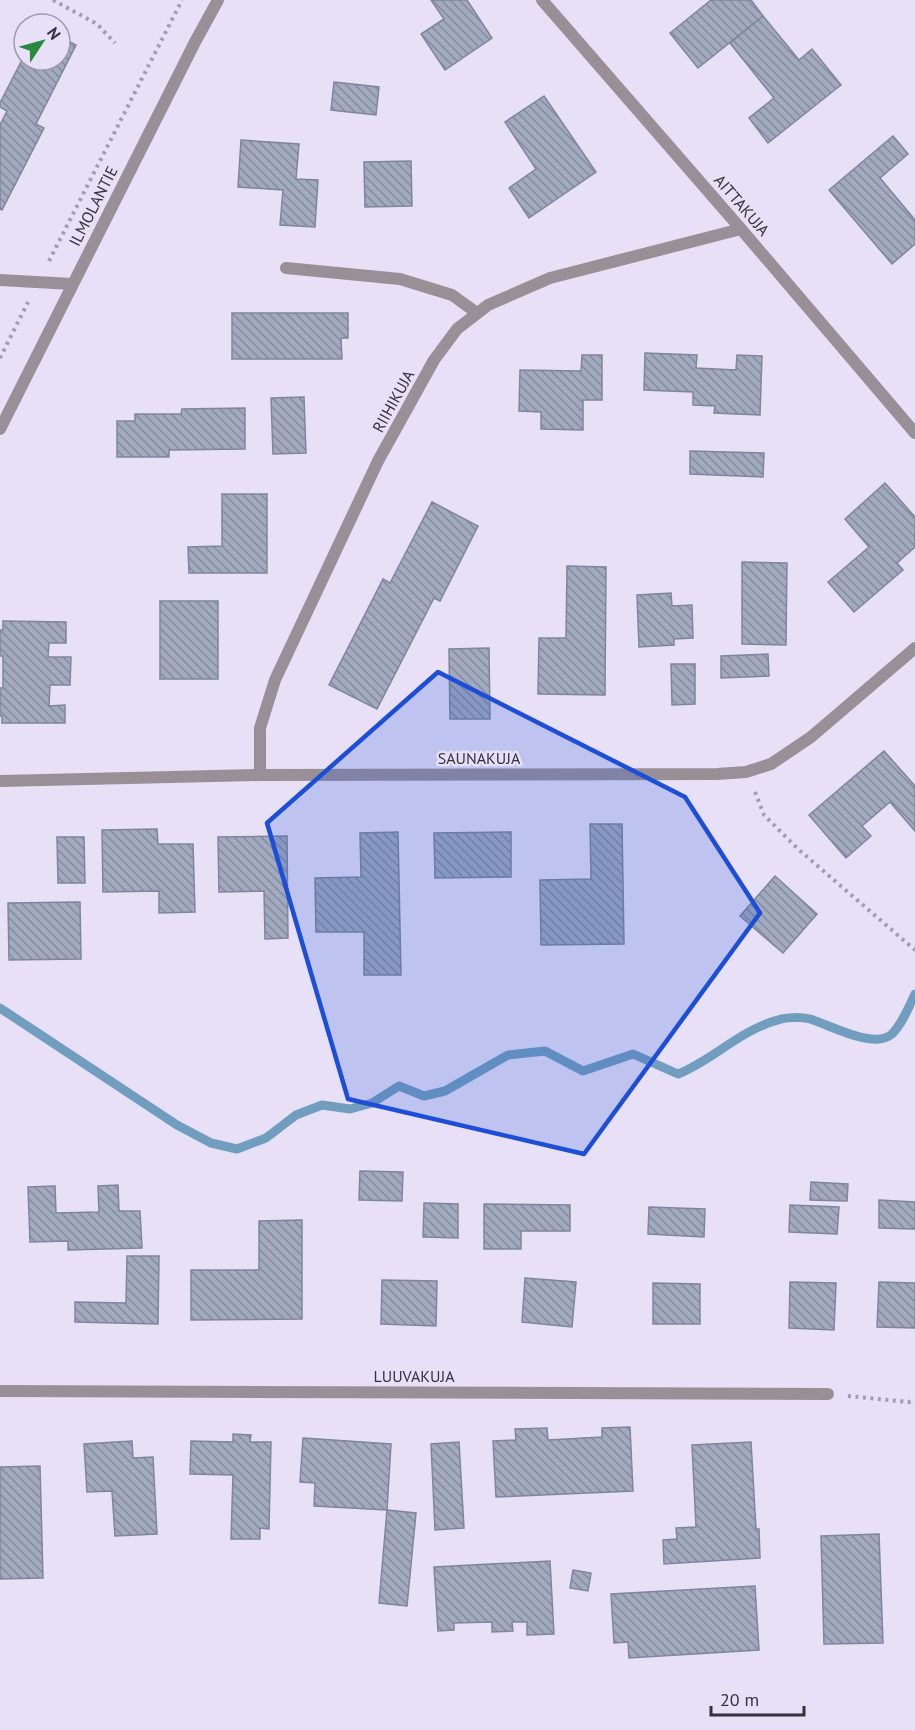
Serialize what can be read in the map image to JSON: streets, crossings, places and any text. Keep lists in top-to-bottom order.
{
  "streets": {
    "street": [
      "AITTAKUJA",
      "ILMOLANTIE",
      "RIIHIKUJA",
      "SAUNAKUJA",
      "LUUVAKUJA"
    ]
  },
  "crossings": [
    ["AITTAKUJA", "RIIHIKUJA"],
    ["RIIHIKUJA", "SAUNAKUJA"]
  ],
  "scale_bar": "20 m",
  "north": "top right"
}
